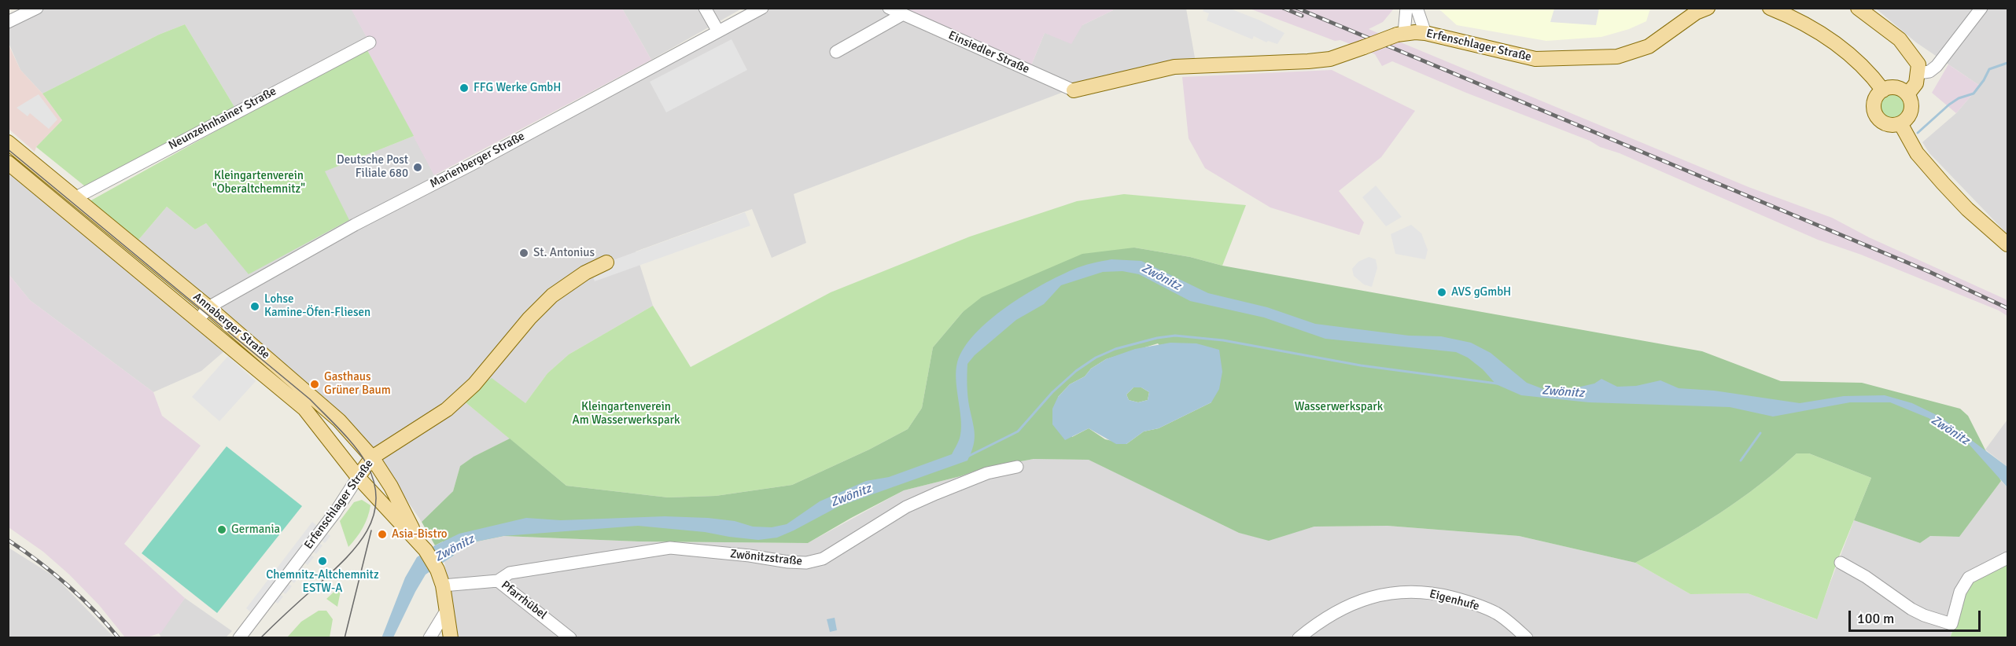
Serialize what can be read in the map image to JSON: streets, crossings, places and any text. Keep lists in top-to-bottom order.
{
  "streets": {
    "main road": ["Erfenschlager Straße", "Annaberger Straße"],
    "street": [
      "Einsiedler Straße",
      "Neunzehnhainer Straße",
      "Marienberger Straße",
      "Zwönitzstraße",
      "Pfarrhübel",
      "Eigenhufe"
    ]
  },
  "crossings": [
    ["Erfenschlager Straße", "Einsiedler Straße"],
    ["Erfenschlager Straße", "Annaberger Straße"],
    ["Neunzehnhainer Straße", "Annaberger Straße"],
    ["Marienberger Straße", "Annaberger Straße"],
    ["Annaberger Straße", "Pfarrhübel"],
    ["Zwönitzstraße", "Pfarrhübel"]
  ],
  "water": ["Zwönitz"],
  "parks": ["Kleingartenverein \"Oberaltchemnitz\"", "Kleingartenverein Am Wasserwerkspark", "Wasserwerkspark"],
  "places": [
    "FFG Werke GmbH",
    "Deutsche Post Filiale 680",
    "St. Antonius",
    "AVS gGmbH",
    "Lohse Kamine-Öfen-Fliesen",
    "Gasthaus Grüner Baum",
    "Germania",
    "Asia-Bistro",
    "Chemnitz-Altchemnitz ESTW-A"
  ],
  "scale_bar": "100 m"
}
